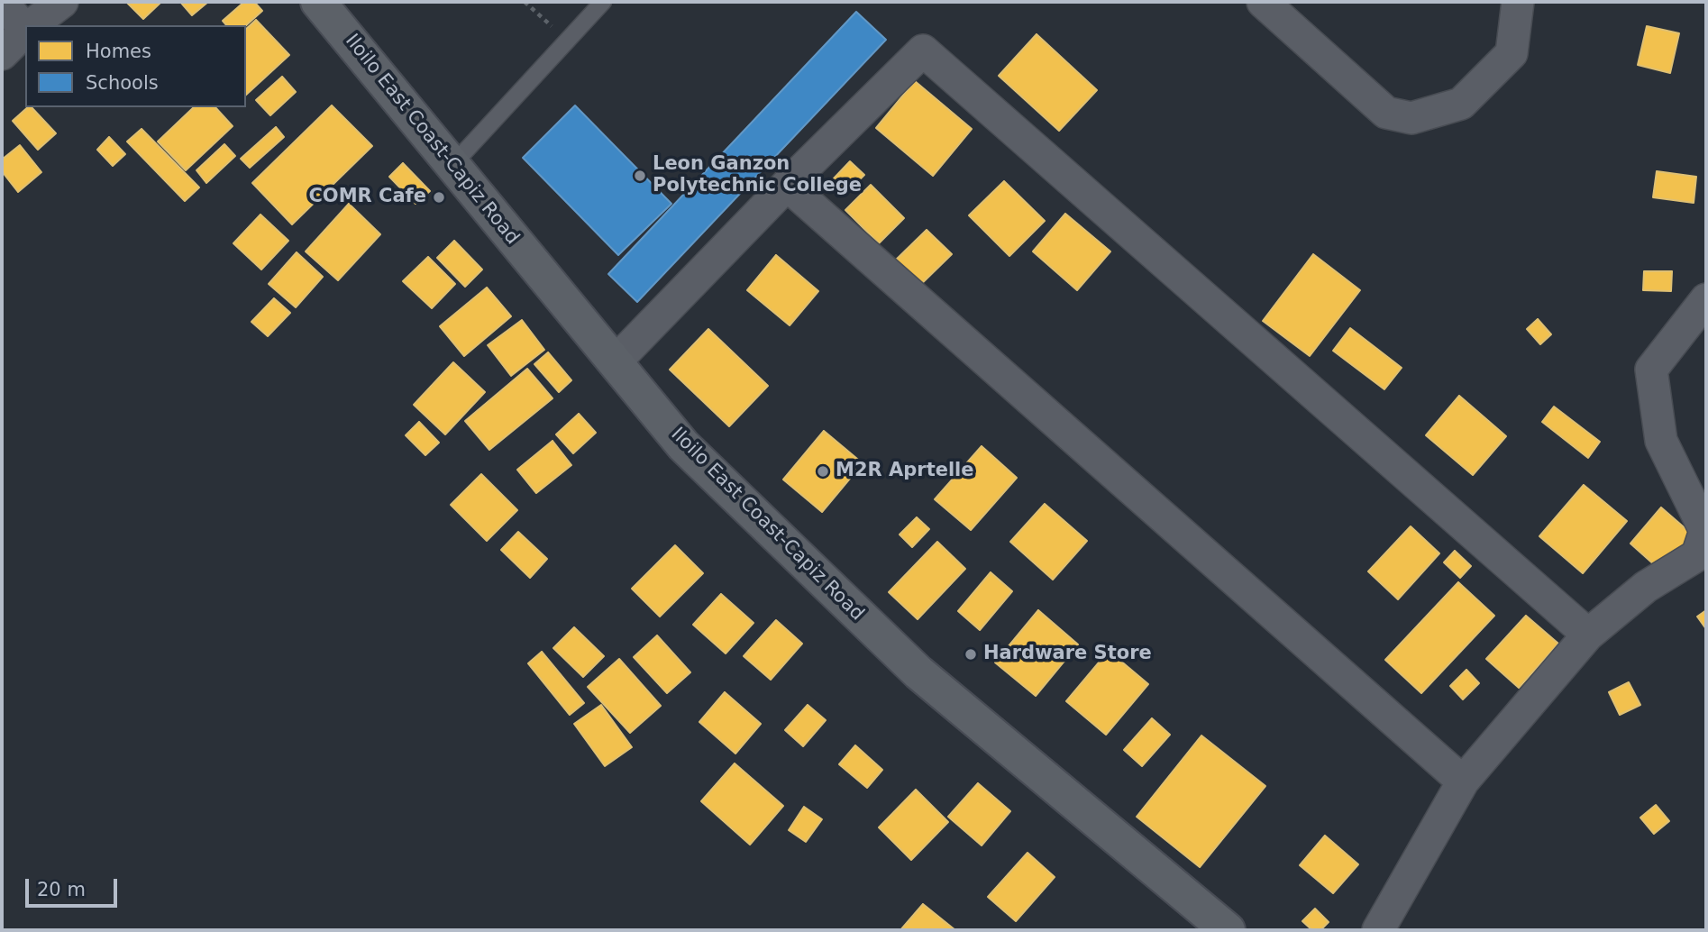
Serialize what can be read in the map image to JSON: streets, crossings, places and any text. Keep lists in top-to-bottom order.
{
  "streets": {
    "main road": ["Iloilo East Coast-Capiz Road"]
  },
  "places": [
    "Leon Ganzon Polytechnic College",
    "COMR Cafe",
    "M2R Aprtelle",
    "Hardware Store"
  ],
  "legend": ["Homes", "Schools"],
  "scale_bar": "20 m"
}
